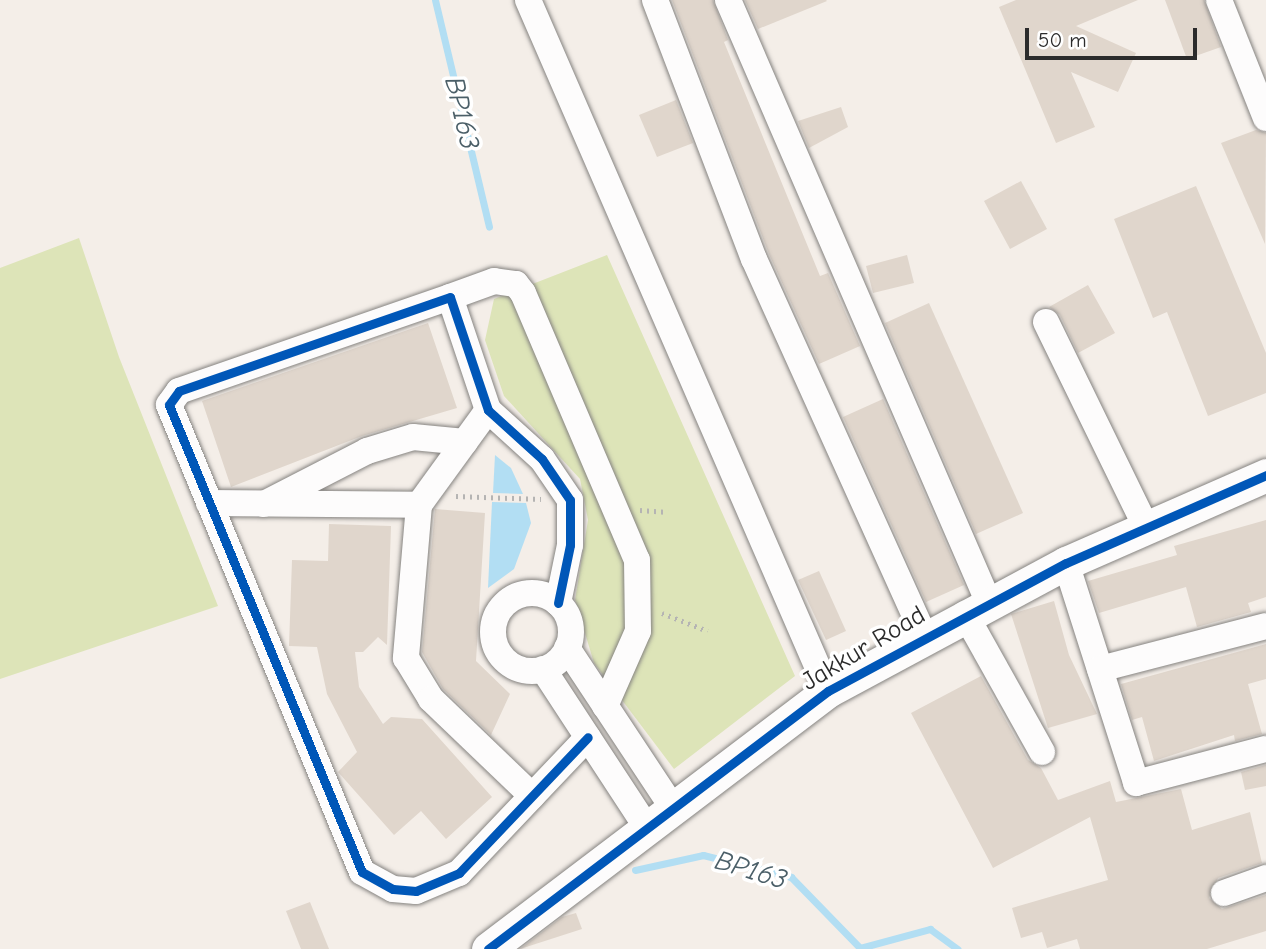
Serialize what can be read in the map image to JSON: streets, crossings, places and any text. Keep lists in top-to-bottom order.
{
  "streets": {
    "street": ["Jakkur Road"]
  },
  "water": ["BP163"],
  "scale_bar": "50 m"
}
